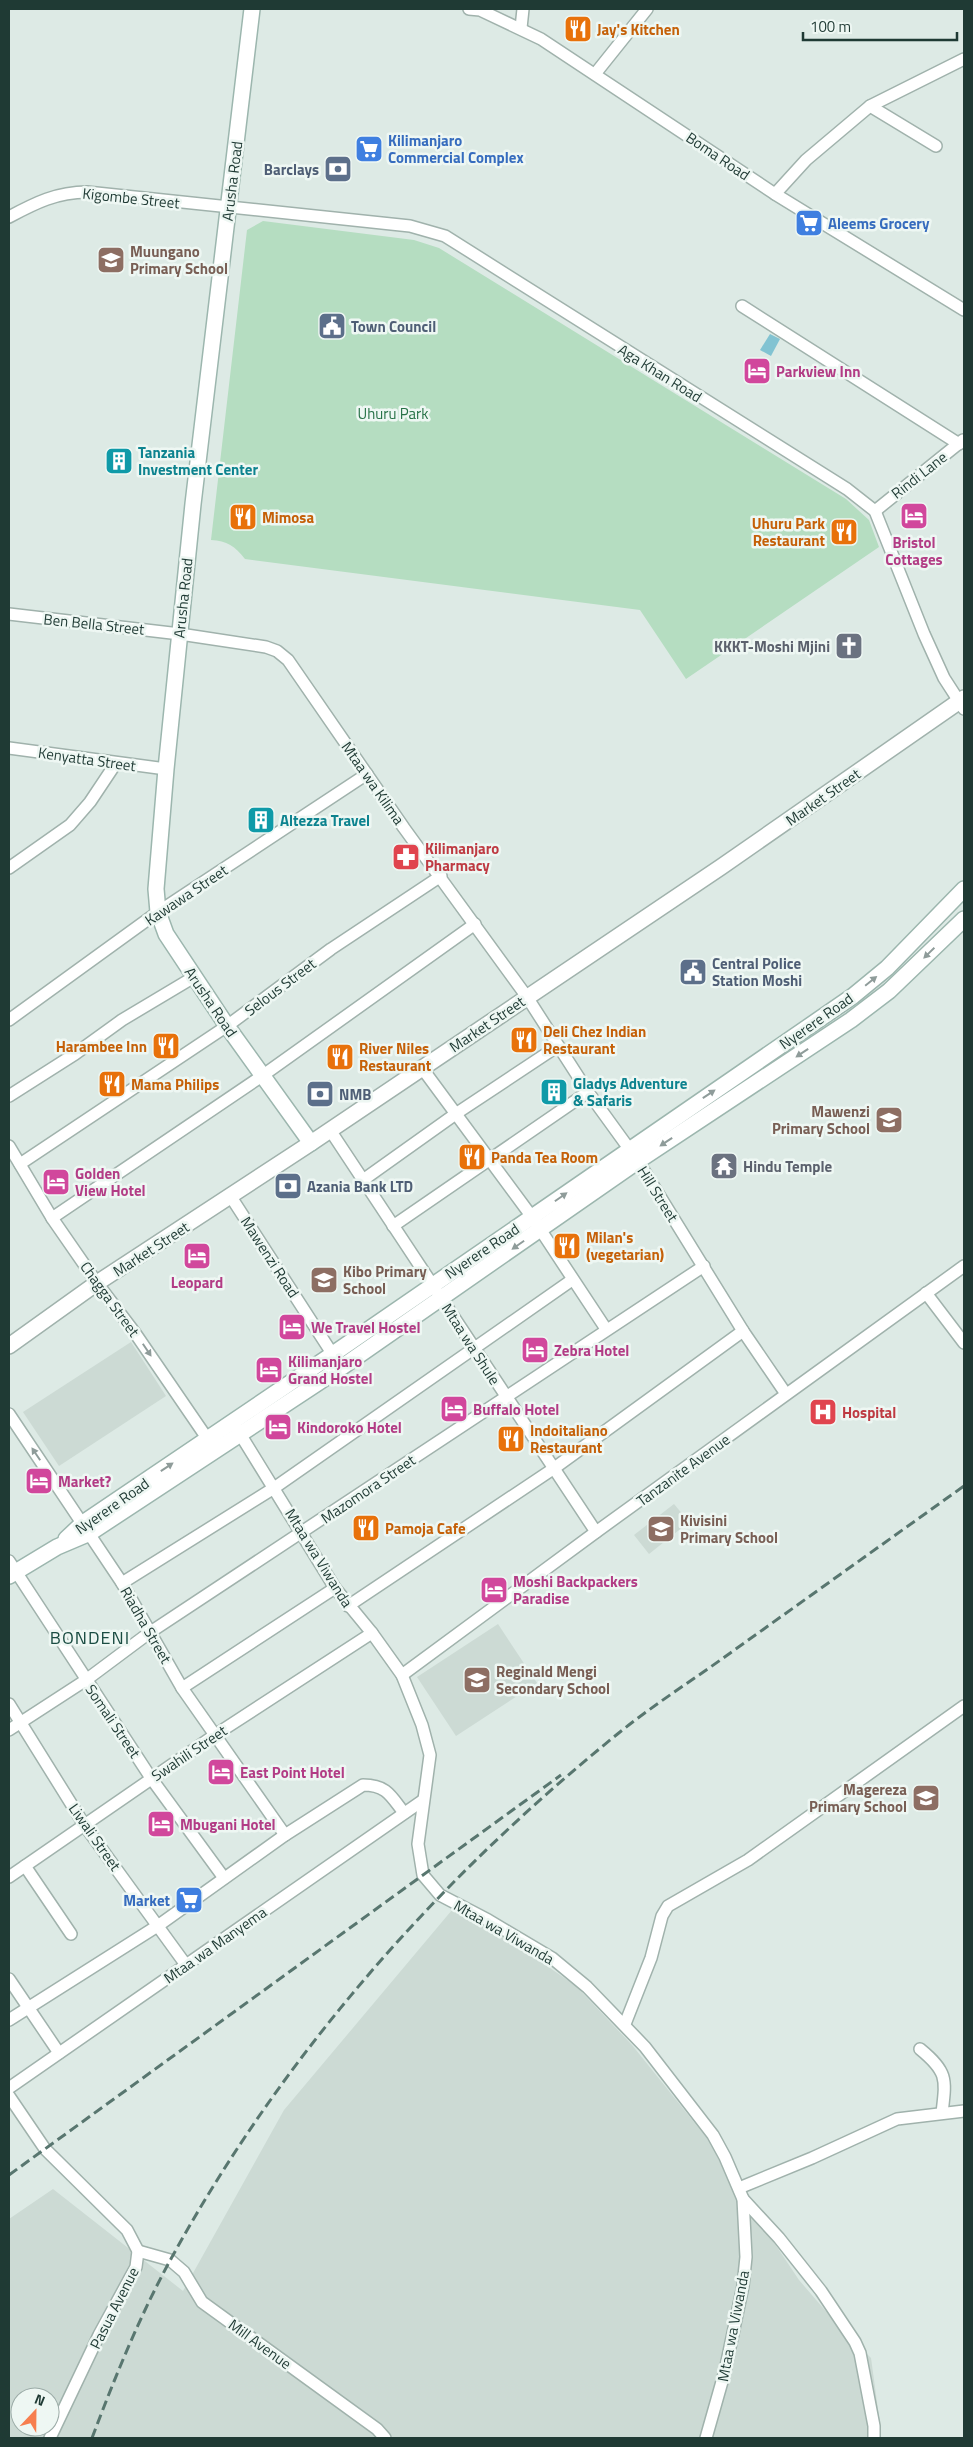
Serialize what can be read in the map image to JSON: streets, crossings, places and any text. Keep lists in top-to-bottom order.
{
  "streets": {
    "main road": ["Arusha Road", "Market Street", "Nyerere Road"],
    "street": [
      "Boma Road",
      "Kigombe Street",
      "Aga Khan Road",
      "Rindi Lane",
      "Ben Bella Street",
      "Kenyatta Street",
      "Mtaa wa Kilima",
      "Kawawa Street",
      "Selous Street",
      "Hill Street",
      "Mawenzi Road",
      "Chagga Street",
      "Mtaa wa Shule",
      "Tanzanite Avenue",
      "Mazomora Street",
      "Mtaa wa Viwanda",
      "Riadha Street",
      "Somali Street",
      "Swahili Street",
      "Liwali Street",
      "Mtaa wa Manyema",
      "Pasua Avenue",
      "Mill Avenue"
    ]
  },
  "crossings": [
    ["Arusha Road", "Kigombe Street"],
    ["Arusha Road", "Aga Khan Road"],
    ["Arusha Road", "Ben Bella Street"],
    ["Arusha Road", "Kenyatta Street"],
    ["Arusha Road", "Mtaa wa Kilima"],
    ["Arusha Road", "Market Street"],
    ["Arusha Road", "Kawawa Street"],
    ["Arusha Road", "Selous Street"],
    ["Kigombe Street", "Aga Khan Road"],
    ["Aga Khan Road", "Rindi Lane"],
    ["Ben Bella Street", "Mtaa wa Kilima"],
    ["Mtaa wa Kilima", "Market Street"],
    ["Mtaa wa Kilima", "Kawawa Street"],
    ["Mtaa wa Kilima", "Selous Street"],
    ["Mtaa wa Kilima", "Hill Street"],
    ["Market Street", "Hill Street"],
    ["Market Street", "Mawenzi Road"],
    ["Market Street", "Chagga Street"],
    ["Market Street", "Mtaa wa Shule"],
    ["Selous Street", "Chagga Street"],
    ["Nyerere Road", "Hill Street"],
    ["Nyerere Road", "Mawenzi Road"],
    ["Nyerere Road", "Chagga Street"],
    ["Nyerere Road", "Mtaa wa Shule"],
    ["Nyerere Road", "Mtaa wa Viwanda"],
    ["Nyerere Road", "Riadha Street"],
    ["Nyerere Road", "Somali Street"],
    ["Hill Street", "Tanzanite Avenue"],
    ["Hill Street", "Mazomora Street"],
    ["Mtaa wa Shule", "Tanzanite Avenue"],
    ["Mtaa wa Shule", "Mazomora Street"],
    ["Tanzanite Avenue", "Mtaa wa Viwanda"],
    ["Mazomora Street", "Mtaa wa Viwanda"],
    ["Mazomora Street", "Riadha Street"],
    ["Mazomora Street", "Somali Street"],
    ["Mazomora Street", "Liwali Street"],
    ["Mtaa wa Viwanda", "Swahili Street"],
    ["Mtaa wa Viwanda", "Mtaa wa Manyema"],
    ["Riadha Street", "Swahili Street"],
    ["Somali Street", "Swahili Street"],
    ["Swahili Street", "Liwali Street"],
    ["Liwali Street", "Mtaa wa Manyema"],
    ["Pasua Avenue", "Mill Avenue"]
  ],
  "one_way": ["Chagga Street"],
  "districts": ["BONDENI"],
  "parks": ["Uhuru Park"],
  "places": {
    "restaurant": [
      "Jay's Kitchen",
      "Mimosa",
      "Uhuru Park Restaurant",
      "Deli Chez Indian Restaurant",
      "Harambee Inn",
      "River Niles Restaurant",
      "Mama Philips",
      "Panda Tea Room",
      "Milan's (vegetarian)",
      "Indoitaliano Restaurant",
      "Pamoja Cafe"
    ],
    "supermarket": ["Kilimanjaro Commercial Complex", "Aleems Grocery", "Market"],
    "bank": ["Barclays", "NMB", "Azania Bank LTD"],
    "school or university": [
      "Muungano Primary School",
      "Mawenzi Primary School",
      "Kibo Primary School",
      "Kivisini Primary School",
      "Reginald Mengi Secondary School",
      "Magereza Primary School"
    ],
    "public building": ["Town Council", "Central Police Station Moshi"],
    "hotel": [
      "Parkview Inn",
      "Bristol Cottages",
      "Golden View Hotel",
      "Leopard",
      "We Travel Hostel",
      "Zebra Hotel",
      "Kilimanjaro Grand Hostel",
      "Buffalo Hotel",
      "Kindoroko Hotel",
      "Market?",
      "Moshi Backpackers Paradise",
      "East Point Hotel",
      "Mbugani Hotel"
    ],
    "building": ["Tanzania Investment Center", "Altezza Travel", "Gladys Adventure & Safaris"],
    "church": ["KKKT-Moshi Mjini"],
    "pharmacy": ["Kilimanjaro Pharmacy"],
    "temple": ["Hindu Temple"],
    "hospital": ["Hospital"]
  },
  "scale_bar": "100 m",
  "north": "top"
}
